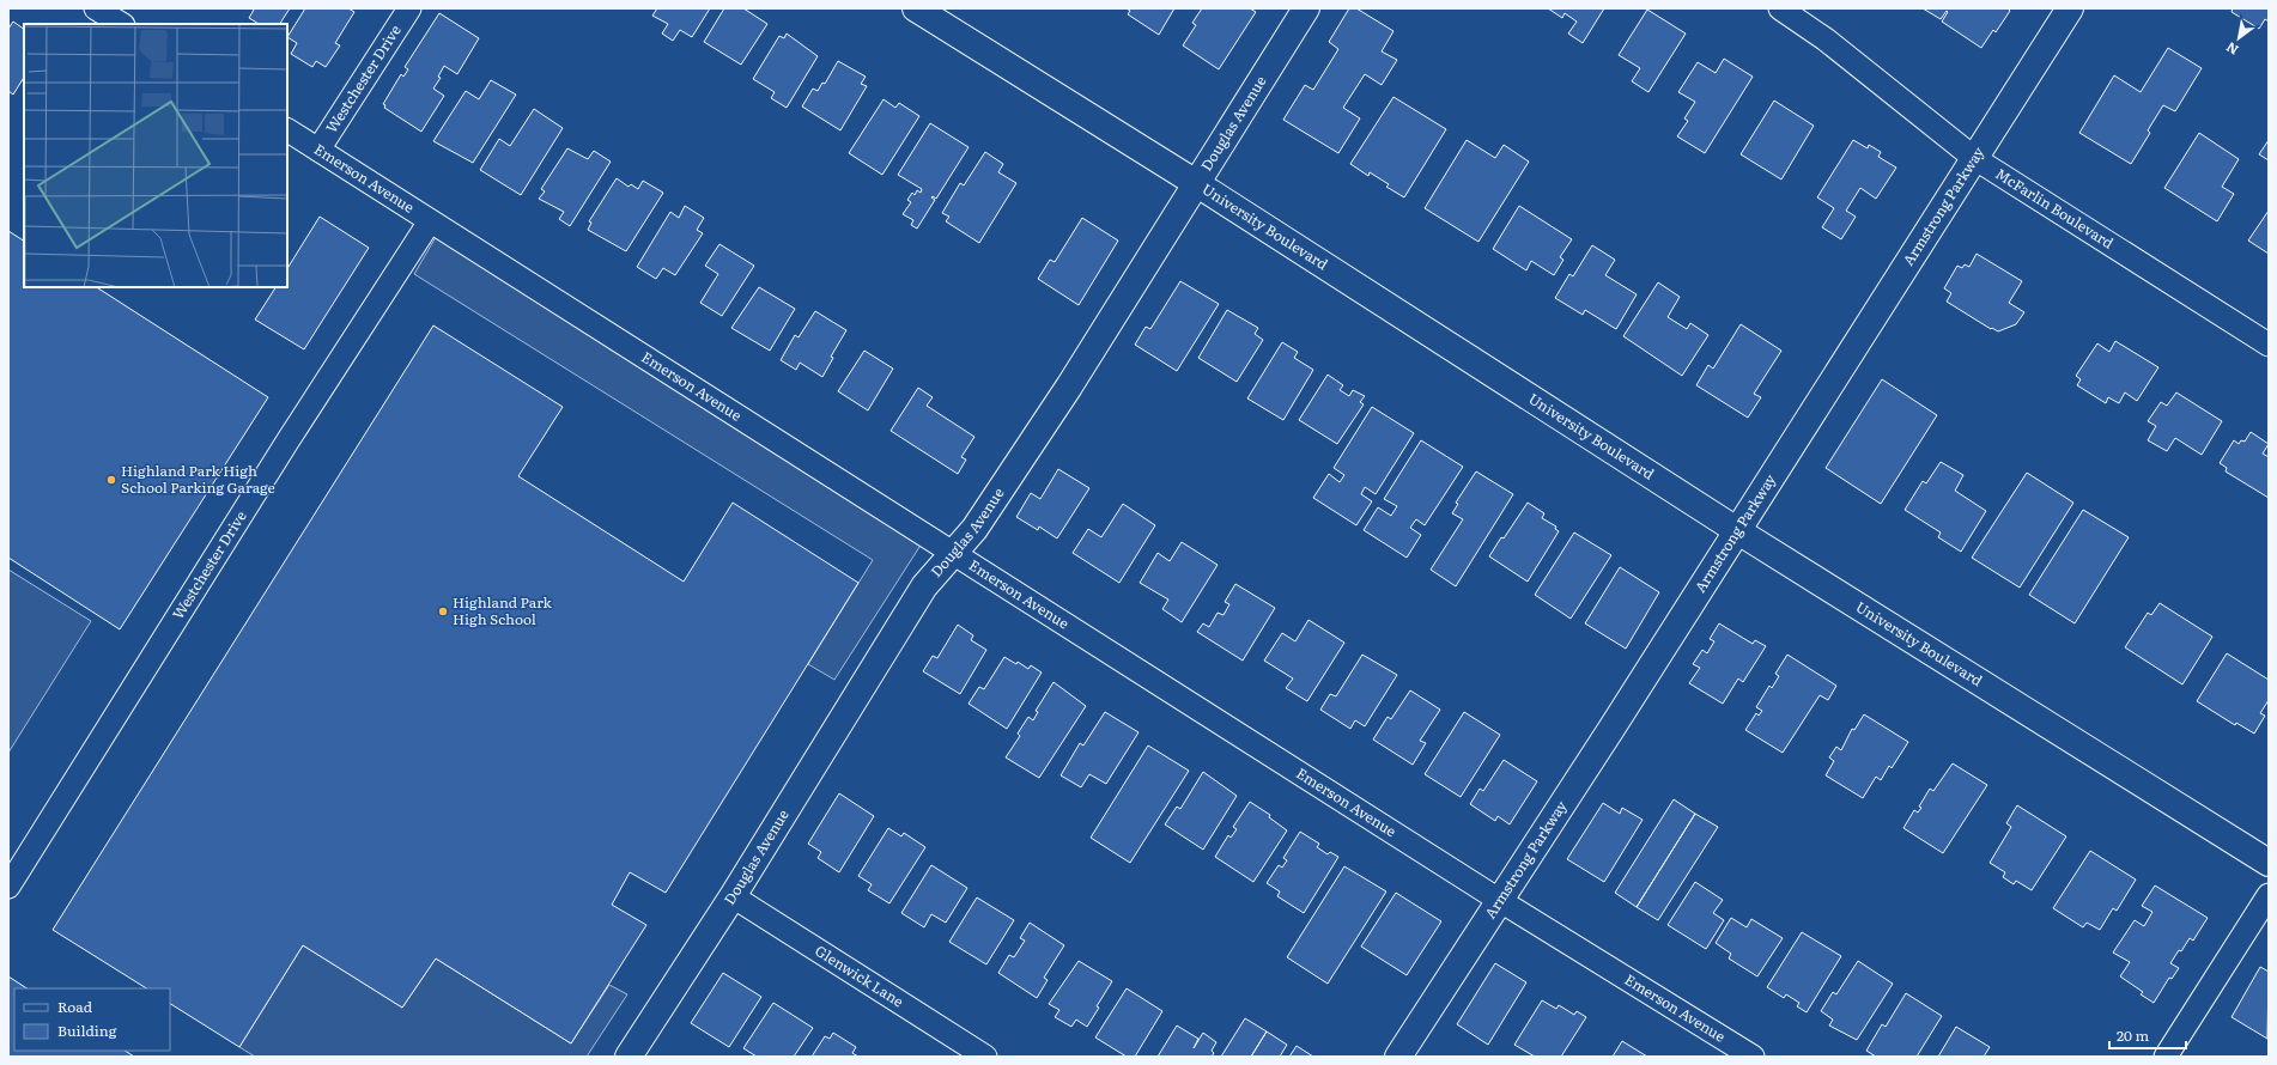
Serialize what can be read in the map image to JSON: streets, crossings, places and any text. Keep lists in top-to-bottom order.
{
  "streets": {
    "street": [
      "Westchester Drive",
      "Douglas Avenue",
      "Emerson Avenue",
      "Armstrong Parkway",
      "McFarlin Boulevard",
      "University Boulevard",
      "Glenwick Lane"
    ]
  },
  "crossings": [
    ["Westchester Drive", "Emerson Avenue"],
    ["Douglas Avenue", "Emerson Avenue"],
    ["Douglas Avenue", "University Boulevard"],
    ["Douglas Avenue", "Glenwick Lane"],
    ["Emerson Avenue", "Armstrong Parkway"],
    ["Armstrong Parkway", "McFarlin Boulevard"],
    ["Armstrong Parkway", "University Boulevard"]
  ],
  "places": ["Highland Park High School Parking Garage", "Highland Park High School"],
  "legend": ["Road", "Building"],
  "scale_bar": "20 m",
  "north": "bottom left"
}
